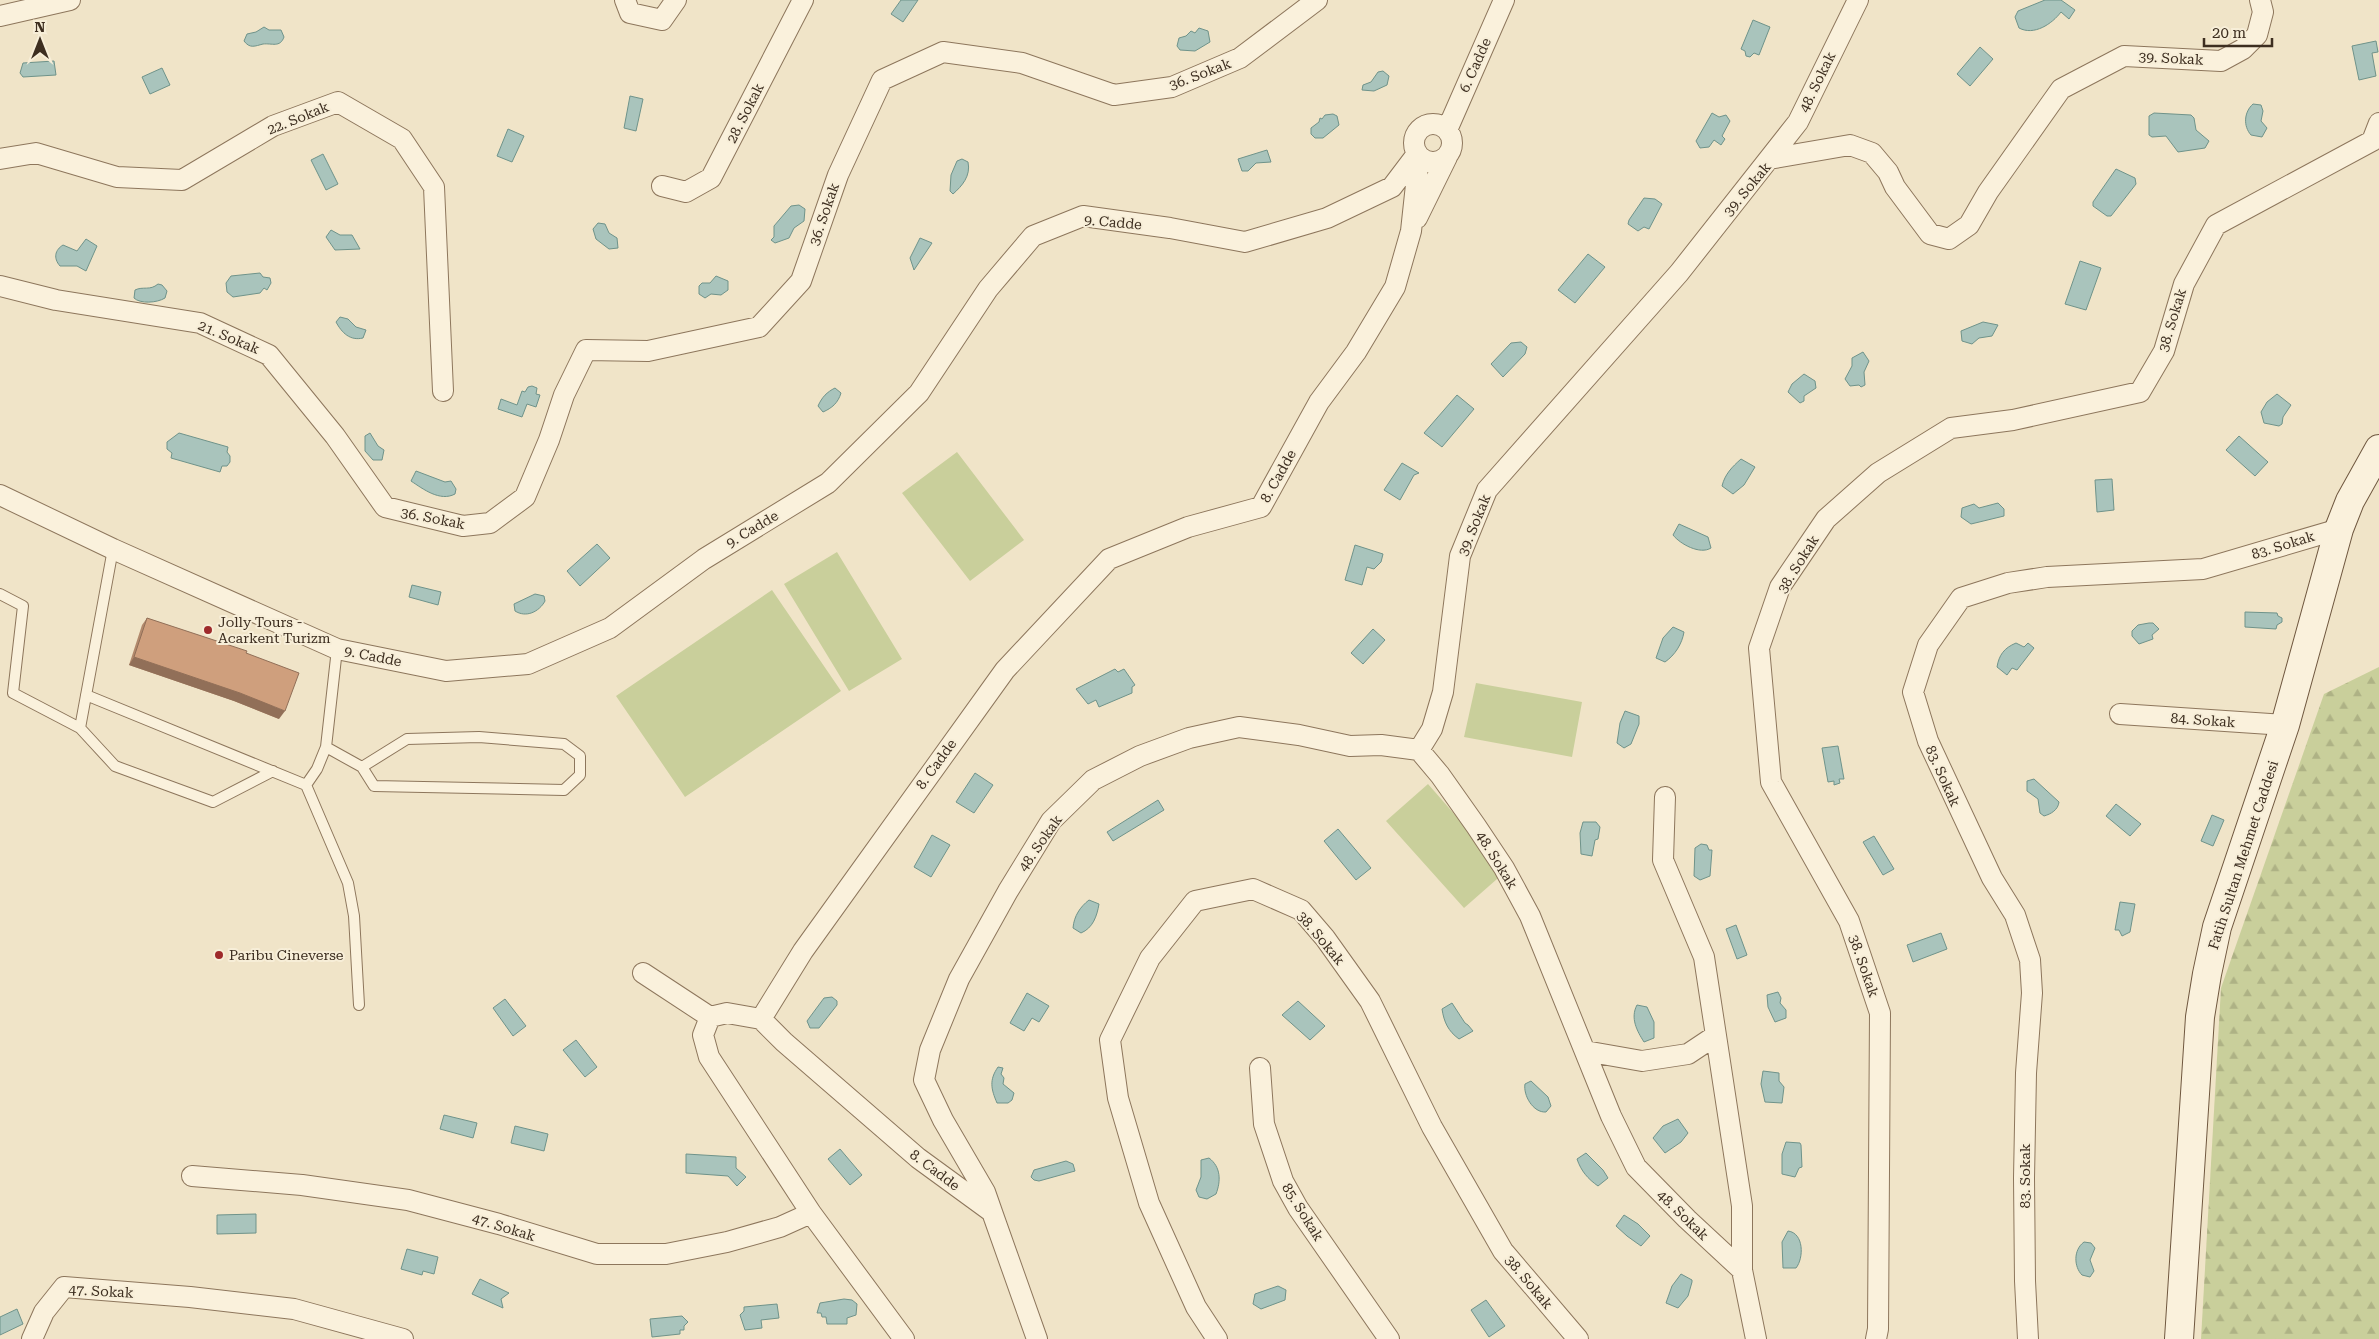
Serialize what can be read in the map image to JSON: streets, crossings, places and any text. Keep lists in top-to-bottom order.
{
  "streets": {
    "main road": ["Fatih Sultan Mehmet Caddesi"],
    "street": [
      "39. Sokak",
      "6. Cadde",
      "36. Sokak",
      "48. Sokak",
      "28. Sokak",
      "22. Sokak",
      "9. Cadde",
      "38. Sokak",
      "21. Sokak",
      "8. Cadde",
      "83. Sokak",
      "84. Sokak",
      "85. Sokak",
      "47. Sokak"
    ]
  },
  "crossings": [
    ["39. Sokak", "48. Sokak"],
    ["6. Cadde", "9. Cadde"],
    ["6. Cadde", "8. Cadde"],
    ["36. Sokak", "21. Sokak"],
    ["48. Sokak", "8. Cadde"],
    ["9. Cadde", "8. Cadde"],
    ["83. Sokak", "Fatih Sultan Mehmet Caddesi"],
    ["84. Sokak", "Fatih Sultan Mehmet Caddesi"]
  ],
  "places": ["Jolly Tours - Acarkent Turizm", "Paribu Cineverse"],
  "scale_bar": "20 m",
  "north": "top"
}
